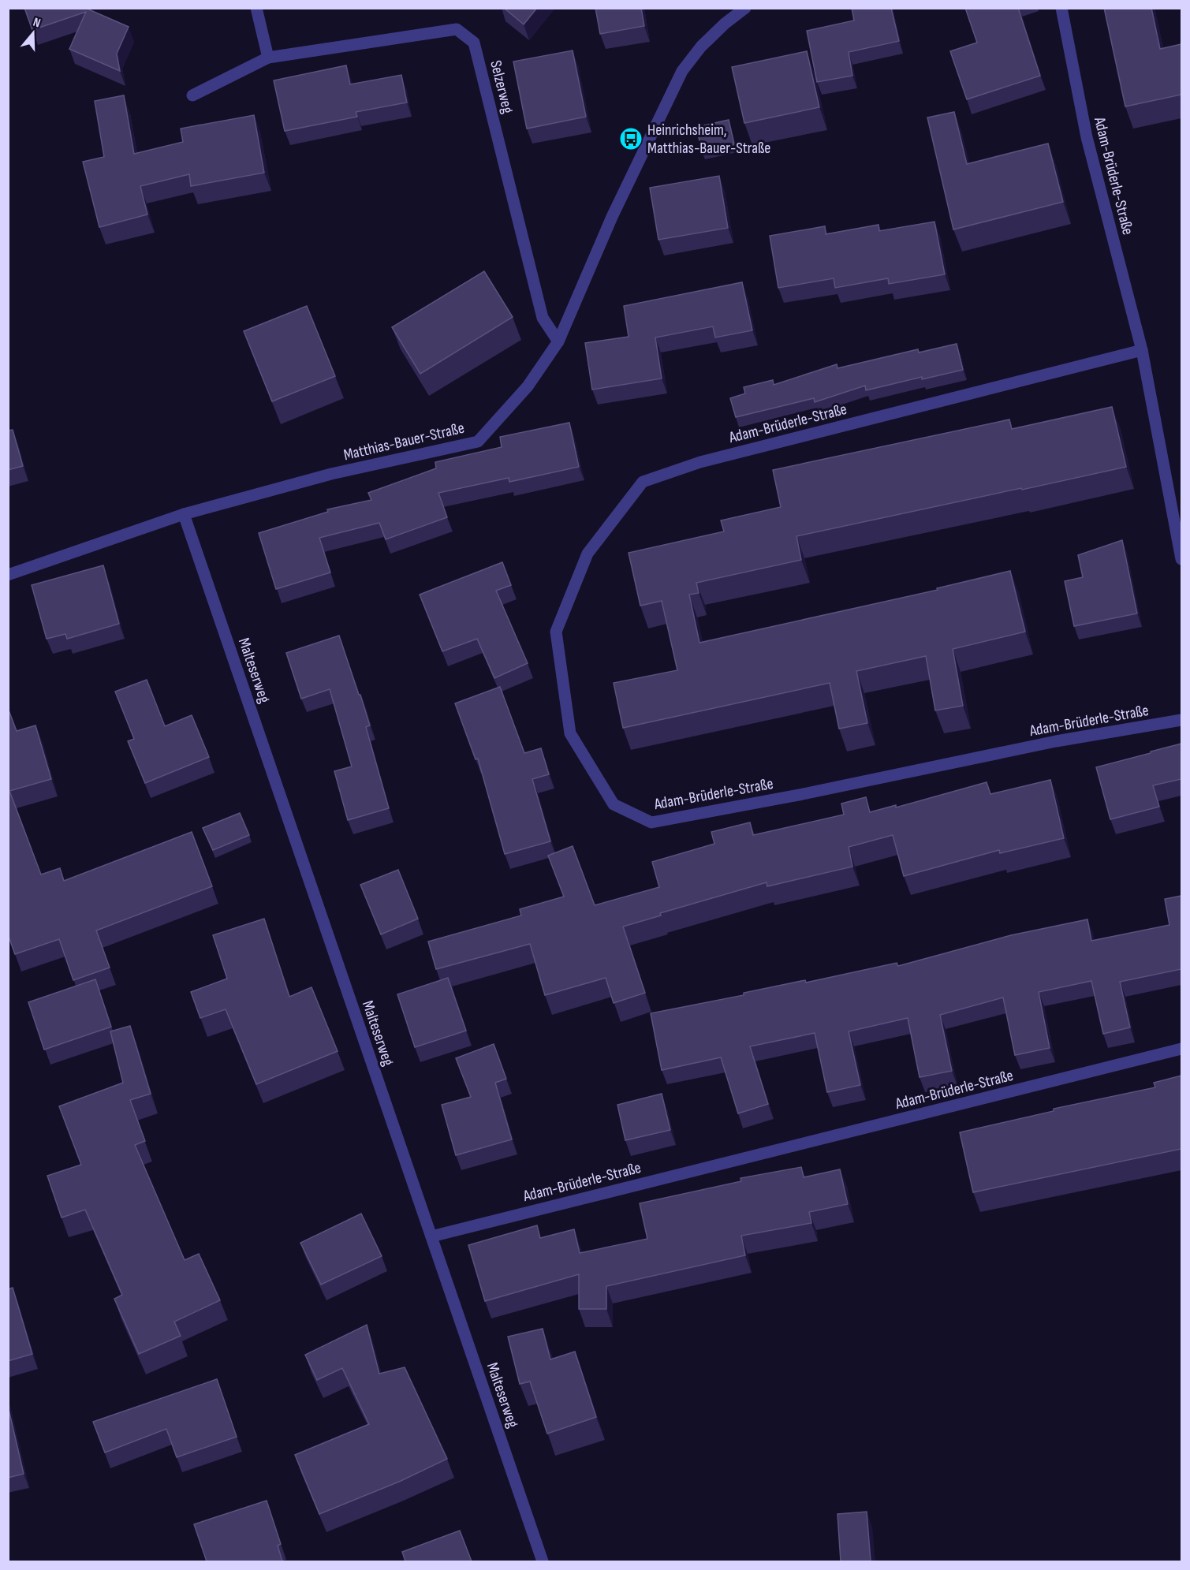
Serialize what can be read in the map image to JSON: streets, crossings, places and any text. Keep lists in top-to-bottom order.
{
  "streets": {
    "street": [
      "Selzerweg",
      "Adam-Brüderle-Straße",
      "Matthias-Bauer-Straße",
      "Malteserweg"
    ]
  },
  "crossings": [
    ["Selzerweg", "Matthias-Bauer-Straße"],
    ["Adam-Brüderle-Straße", "Malteserweg"],
    ["Matthias-Bauer-Straße", "Malteserweg"]
  ],
  "places": {
    "bus stop": ["Heinrichsheim, Matthias-Bauer-Straße"]
  },
  "north": "top"
}
